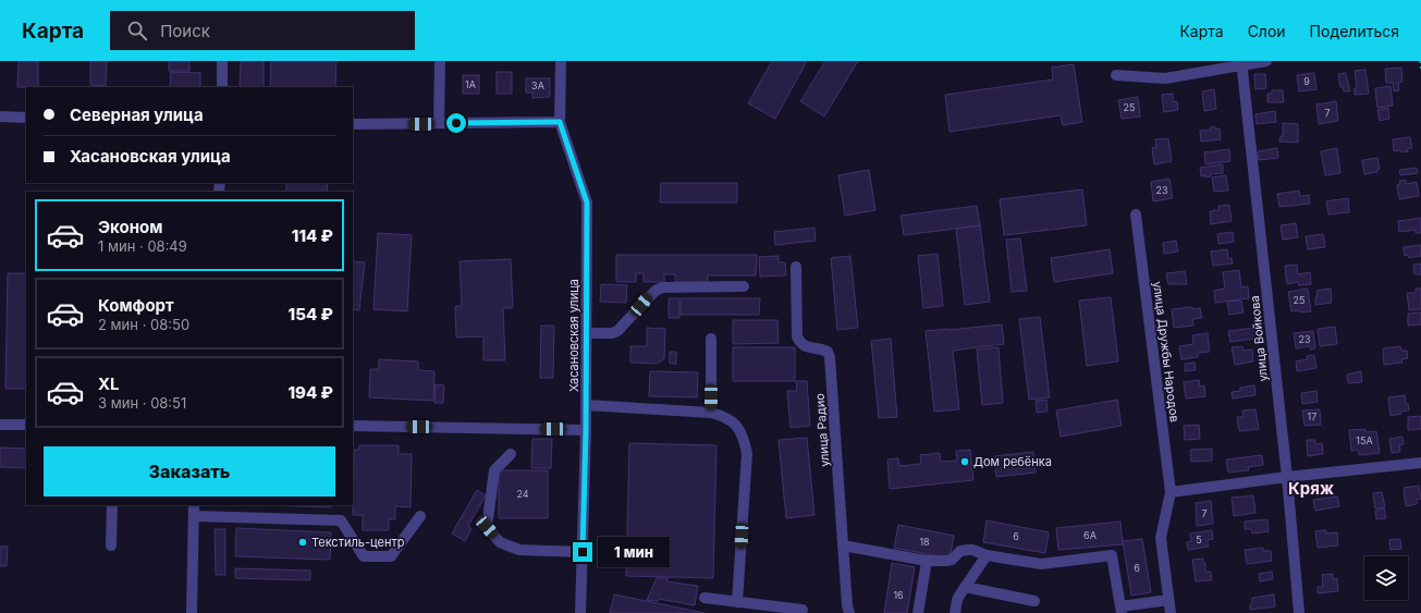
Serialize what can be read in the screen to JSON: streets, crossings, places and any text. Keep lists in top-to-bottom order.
{
  "streets": {
    "street": [
      "Хасановская улица",
      "улица Войкова",
      "улица Дружбы Народов",
      "улица Радио"
    ]
  },
  "districts": ["Кряж"],
  "places": ["Дом ребёнка", "Текстиль-центр"],
  "house_numbers": [
    "9",
    "1А",
    "3А",
    "25",
    "7",
    "23",
    "25",
    "23",
    "17",
    "15А",
    "24",
    "7",
    "6А",
    "6",
    "5",
    "18",
    "6",
    "16"
  ],
  "page": {
    "header": "Карта",
    "search": "Поиск",
    "nav": ["Карта", "Слои", "Поделиться"],
    "banner": ["Северная улица", "Хасановская улица"],
    "list": [
      {
        "name": "Эконом",
        "note": "1 мин · 08:49",
        "value": "114 ₽"
      },
      {
        "name": "Комфорт",
        "note": "2 мин · 08:50",
        "value": "154 ₽"
      },
      {
        "name": "XL",
        "note": "3 мин · 08:51",
        "value": "194 ₽"
      }
    ],
    "buttons": "Заказать",
    "bubble": "1 мин"
  }
}
